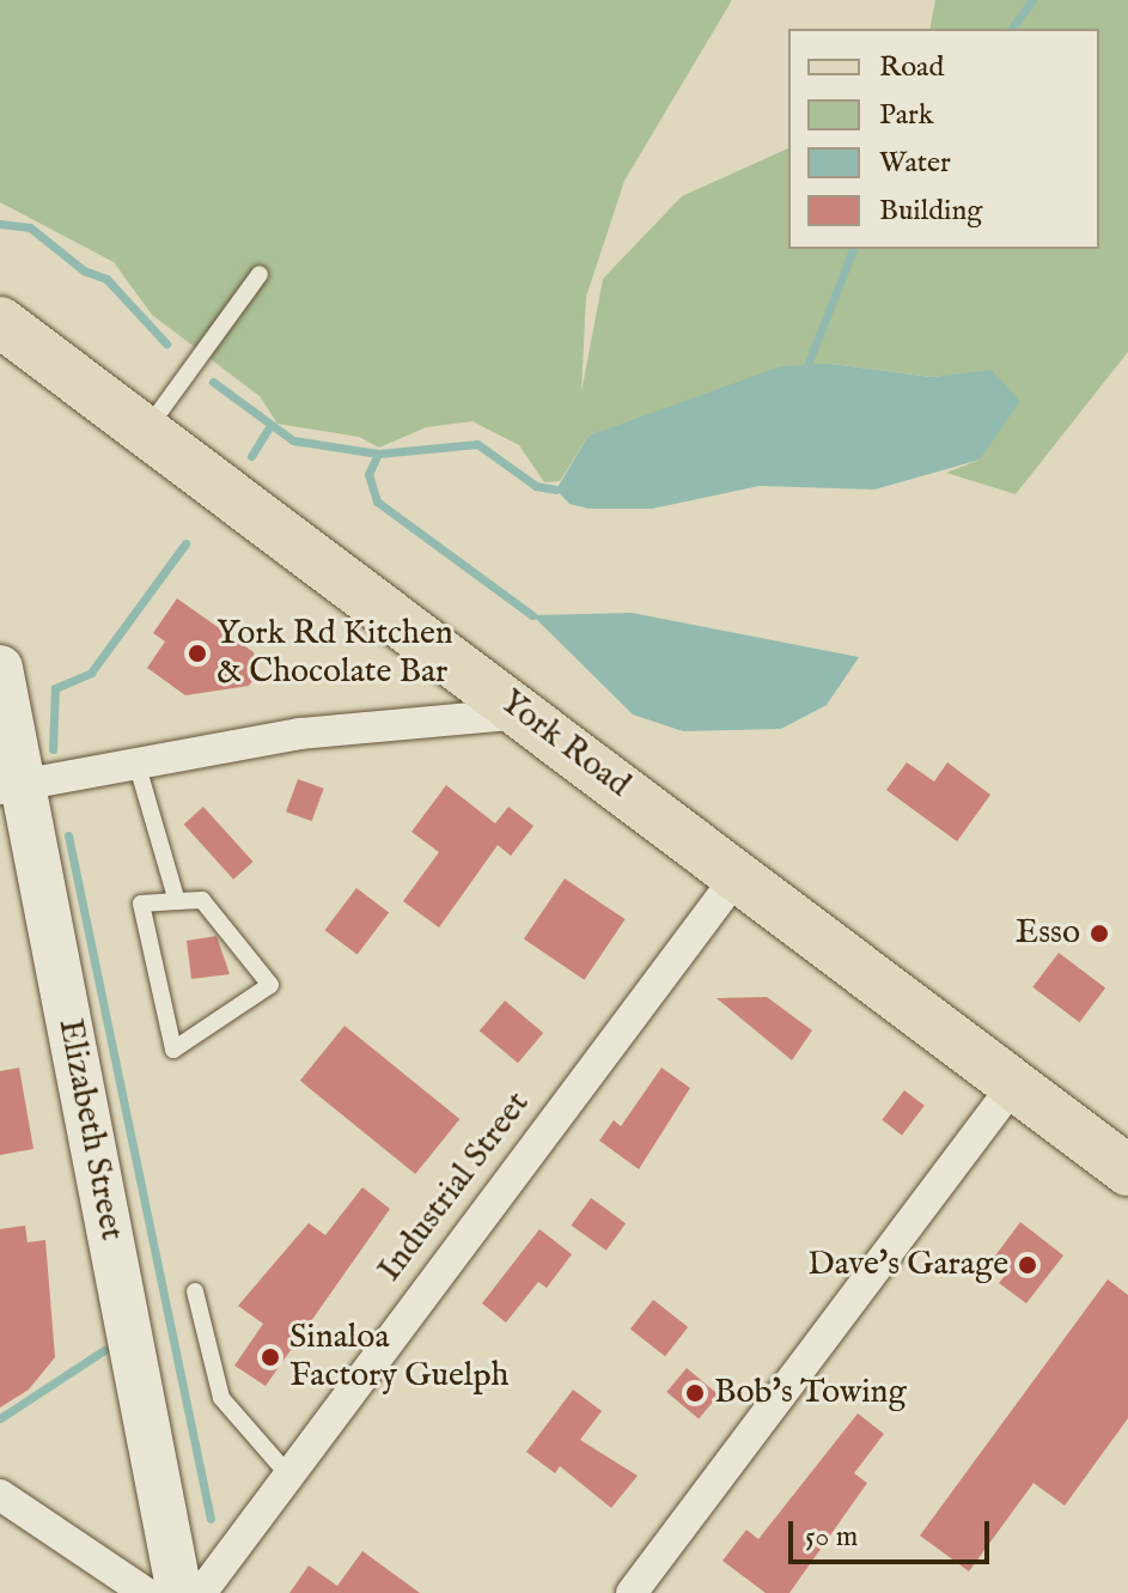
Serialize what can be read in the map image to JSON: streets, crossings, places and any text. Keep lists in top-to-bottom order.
{
  "streets": {
    "main road": ["York Road"],
    "street": ["Elizabeth Street", "Industrial Street"]
  },
  "crossings": [
    ["York Road", "Industrial Street"]
  ],
  "places": [
    "York Rd Kitchen & Chocolate Bar",
    "Esso",
    "Dave's Garage",
    "Sinaloa Factory Guelph",
    "Bob's Towing"
  ],
  "legend": [
    "Road",
    "Park",
    "Water",
    "Building"
  ],
  "scale_bar": "50 m"
}
